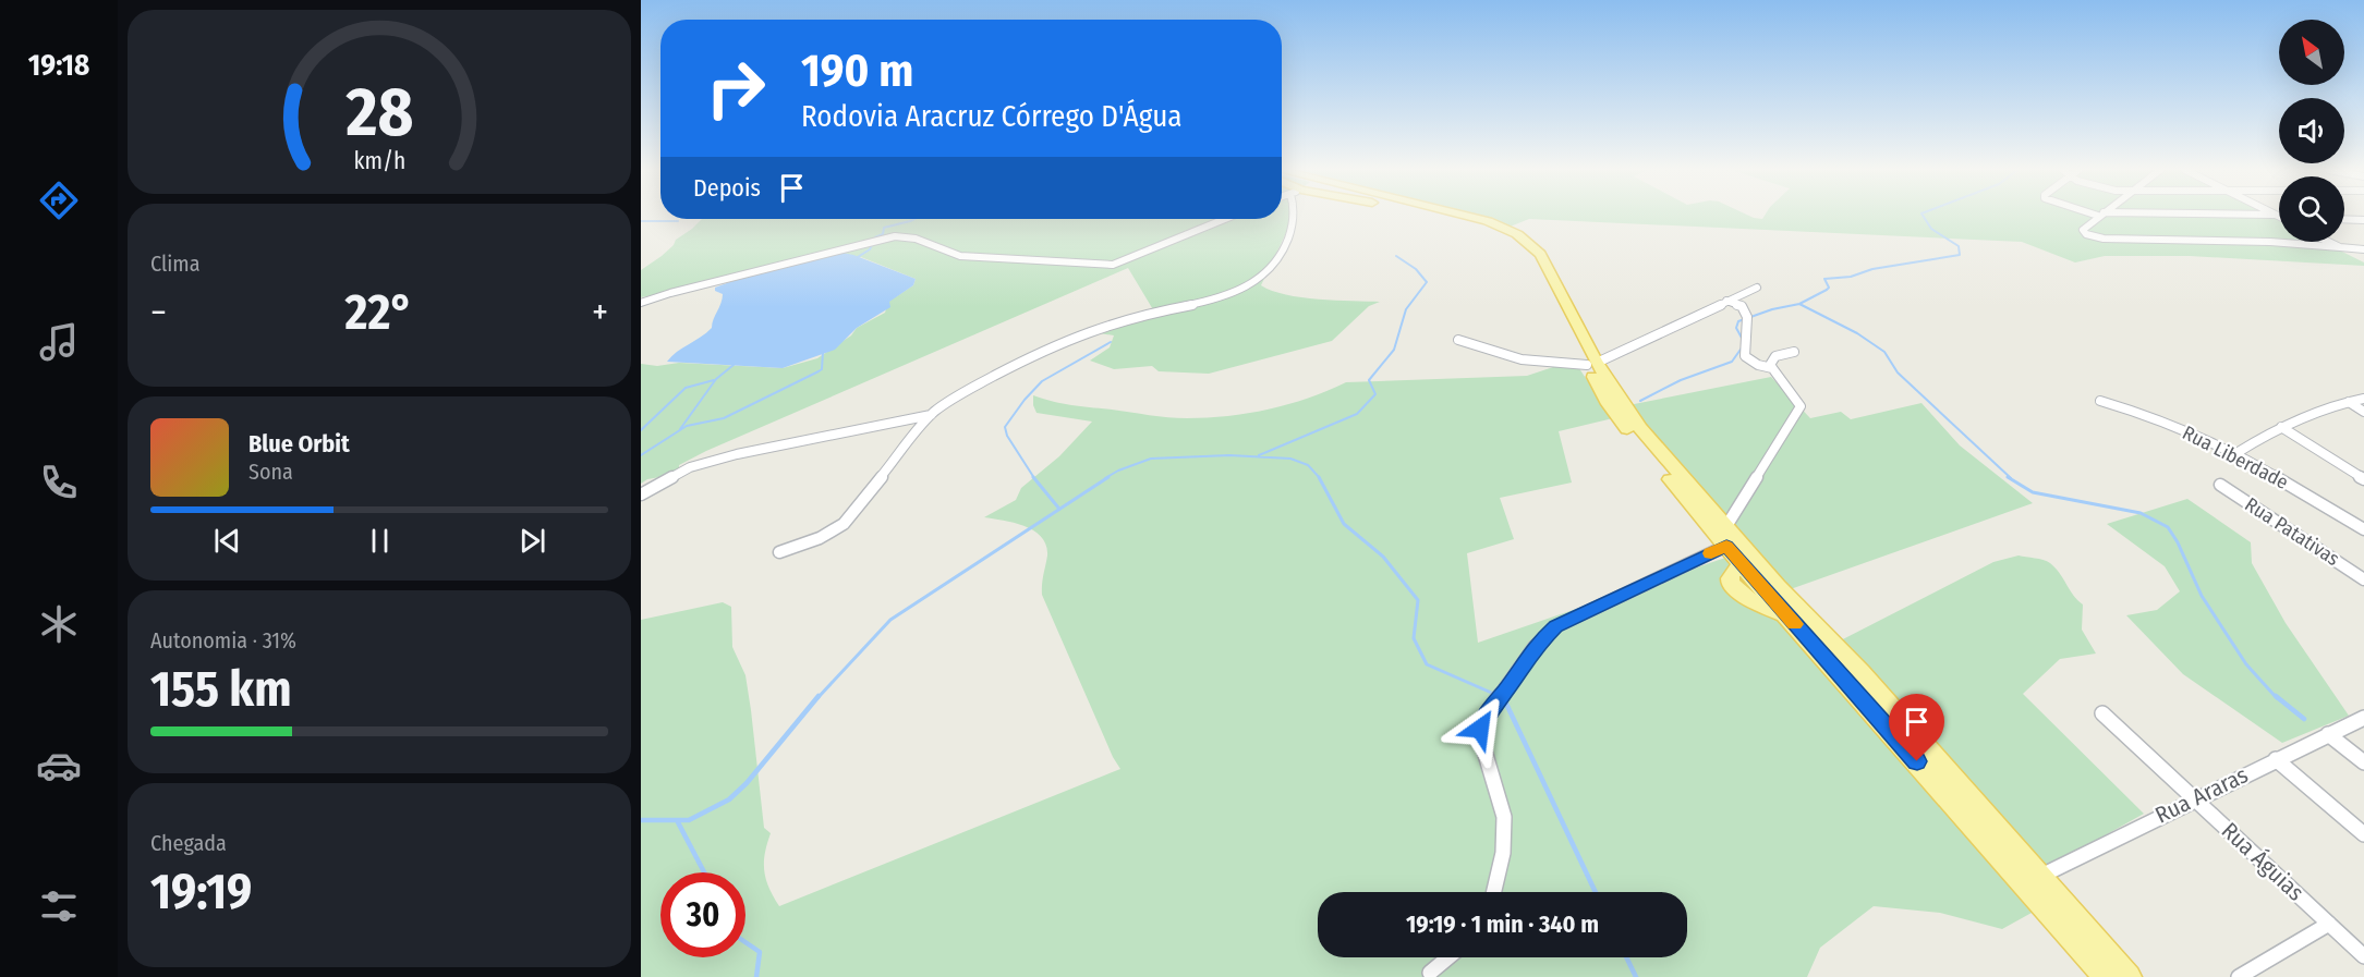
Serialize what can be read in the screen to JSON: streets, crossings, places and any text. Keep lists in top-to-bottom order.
{
  "streets": {
    "street": [
      "Rua Liberdade",
      "Rua Patativas",
      "Rua Araras",
      "Rua Águias"
    ]
  },
  "crossings": [
    ["Rua Araras", "Rua Águias"]
  ],
  "north": "top left",
  "page": {
    "tabs": "19:18",
    "turn": ["190 m", "Rodovia Aracruz Córrego D'Água"],
    "then": "Depois",
    "tile": [
      "Clima",
      ["Autonomia · 31%", "155 km"],
      ["Chegada", "19:19"]
    ],
    "heat": ["−", "22°", "+"],
    "song": ["Blue Orbit", "Sona"],
    "limit": "30",
    "trip": "19:19 · 1 min · 340 m",
    "gauge": ["28", "km/h"]
  }
}
